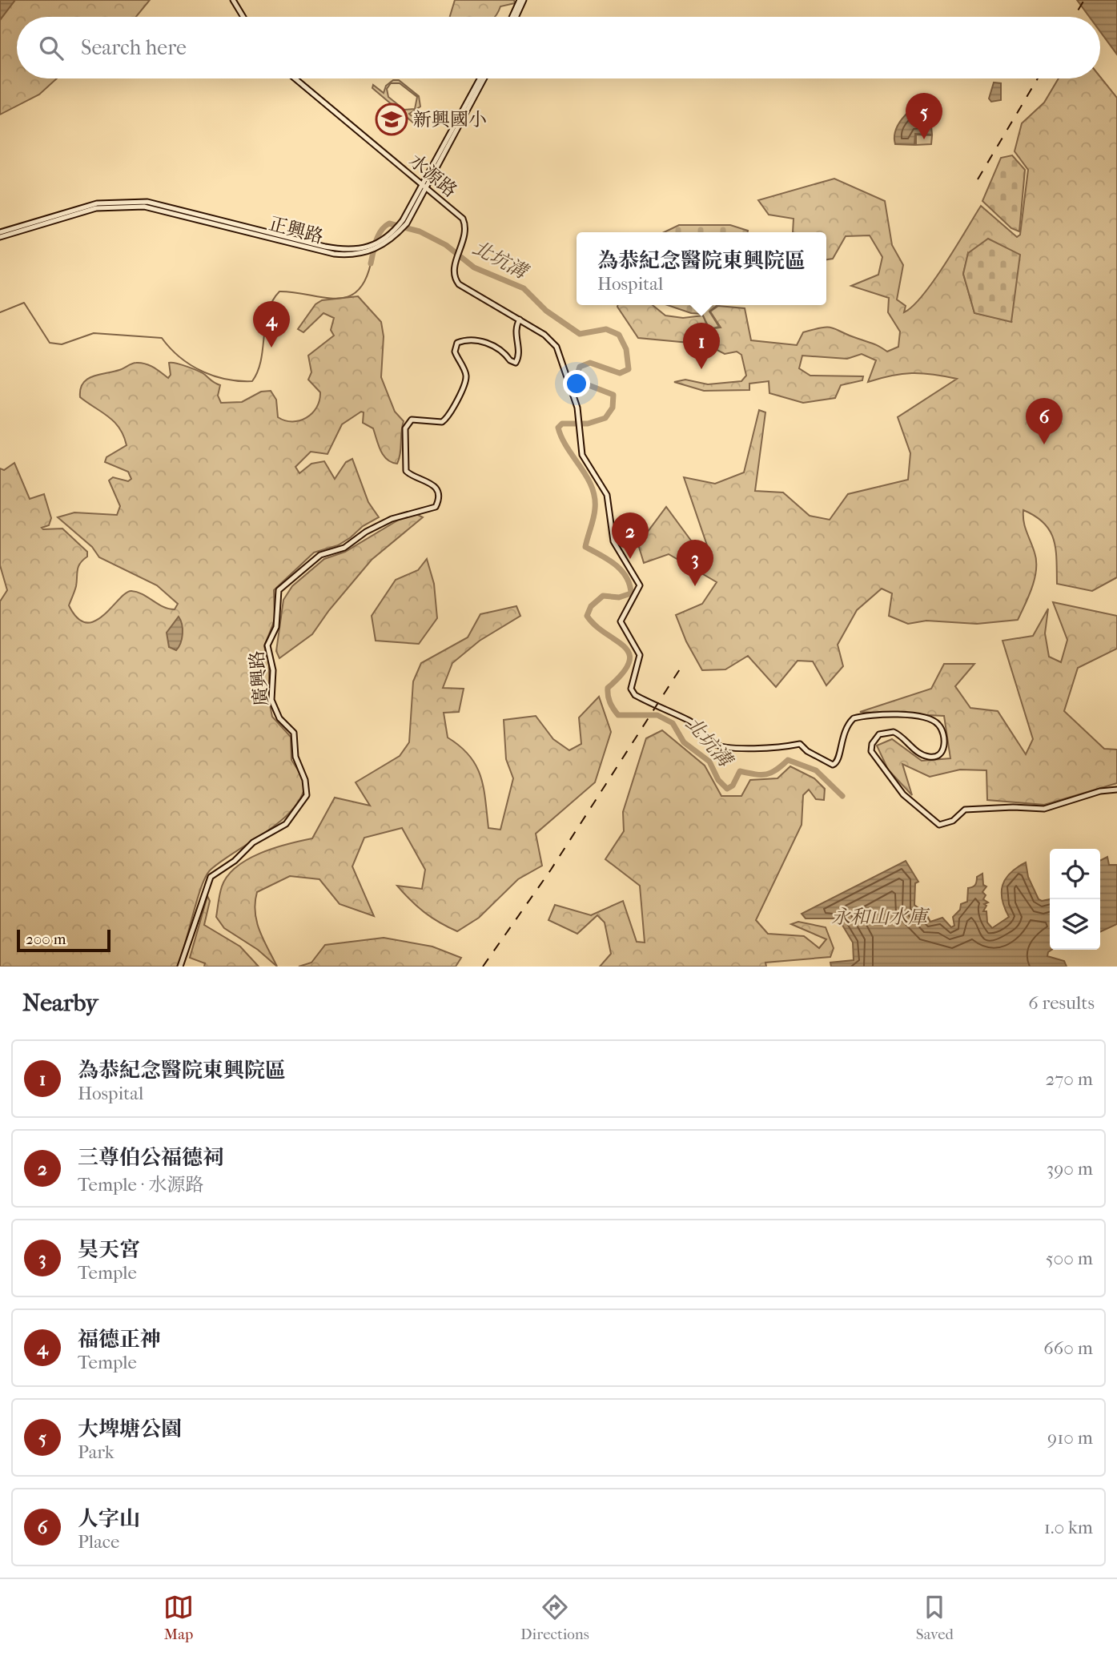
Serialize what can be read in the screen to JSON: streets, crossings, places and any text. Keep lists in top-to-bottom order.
{
  "streets": {
    "street": ["水源路", "正興路", "廣興路"]
  },
  "crossings": [
    ["水源路", "正興路"],
    ["水源路", "廣興路"]
  ],
  "water": ["北坑溝", "永和山水庫"],
  "places": {
    "school or university": ["新興國小"]
  },
  "scale_bar": "200 m",
  "page": {
    "search": "Search here",
    "pins": [
      "5",
      "4",
      "1",
      "6",
      "2",
      "3"
    ],
    "popup": ["為恭紀念醫院東興院區", "Hospital"],
    "scale": "200 m",
    "heading": ["Nearby", "6 results"],
    "list": [
      {
        "mark": "1",
        "name": "為恭紀念醫院東興院區",
        "note": "Hospital",
        "value": "270 m"
      },
      {
        "mark": "2",
        "name": "三尊伯公福德祠",
        "note": "Temple · 水源路",
        "value": "390 m"
      },
      {
        "mark": "3",
        "name": "昊天宮",
        "note": "Temple",
        "value": "500 m"
      },
      {
        "mark": "4",
        "name": "福德正神",
        "note": "Temple",
        "value": "660 m"
      },
      {
        "mark": "5",
        "name": "大埤塘公園",
        "note": "Park",
        "value": "910 m"
      },
      {
        "mark": "6",
        "name": "人字山",
        "note": "Place",
        "value": "1.0 km"
      }
    ],
    "nav": ["Map", "Directions", "Saved"]
  }
}
